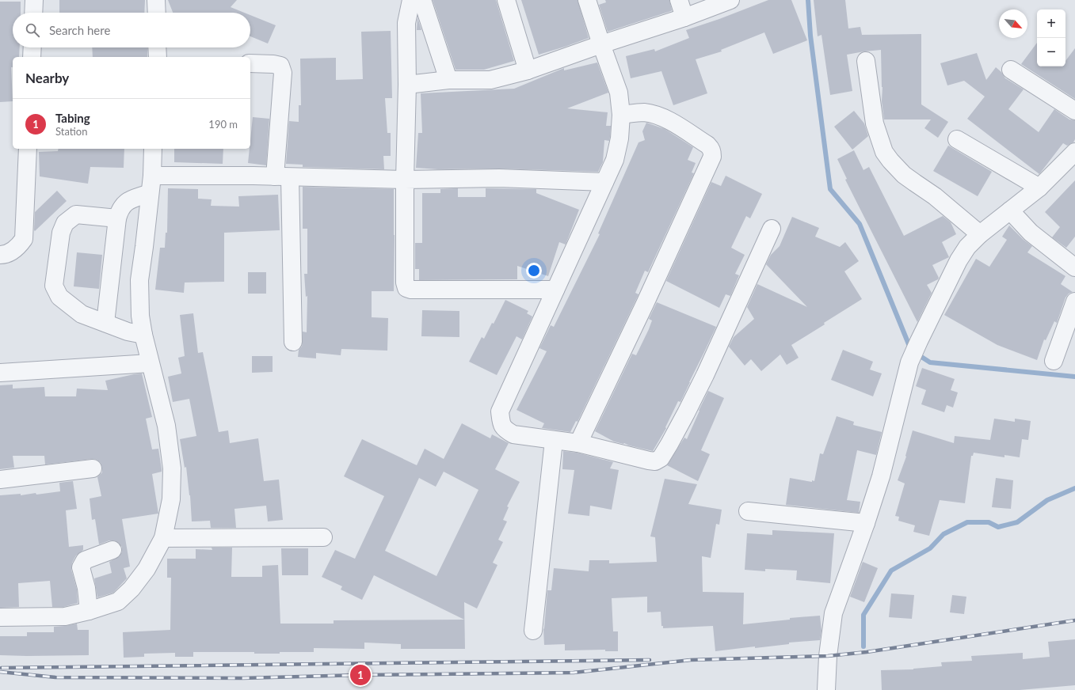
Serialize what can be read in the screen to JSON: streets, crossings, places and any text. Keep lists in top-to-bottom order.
{
  "north": "bottom right",
  "page": {
    "map_buttons": ["+", "−"],
    "search": "Search here",
    "heading": "Nearby",
    "list": [
      {
        "mark": "1",
        "name": "Tabing",
        "note": "Station",
        "value": "190 m"
      }
    ],
    "pins": "1"
  }
}
